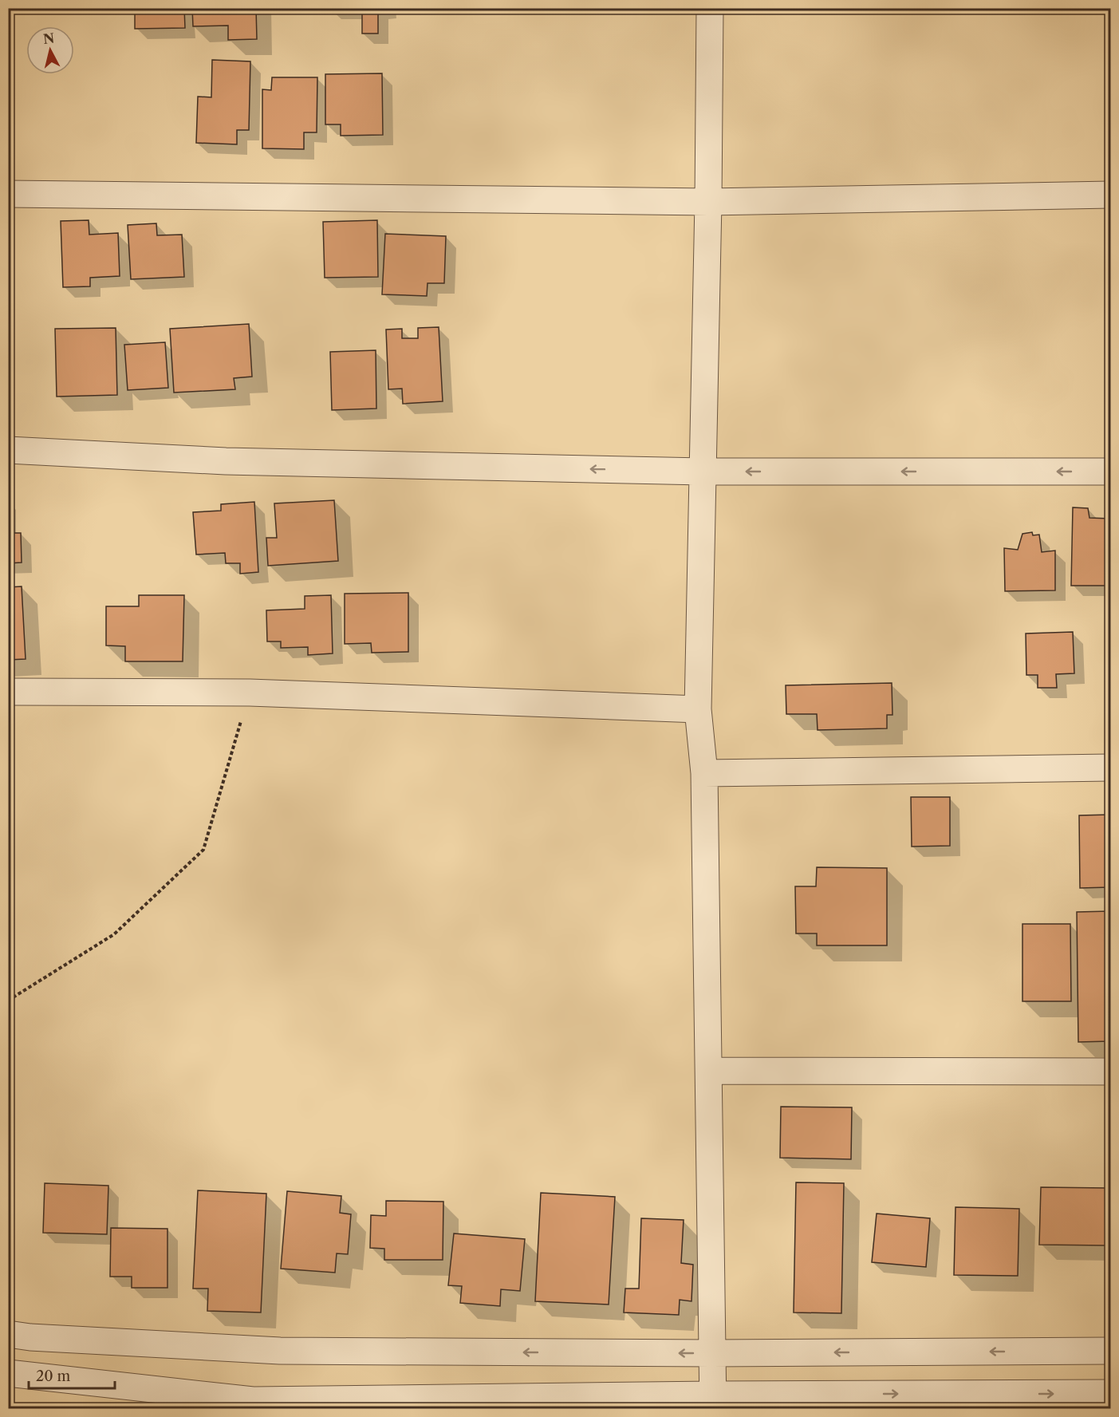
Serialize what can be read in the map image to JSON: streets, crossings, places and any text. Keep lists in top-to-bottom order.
{
  "scale_bar": "20 m",
  "north": "top"
}
